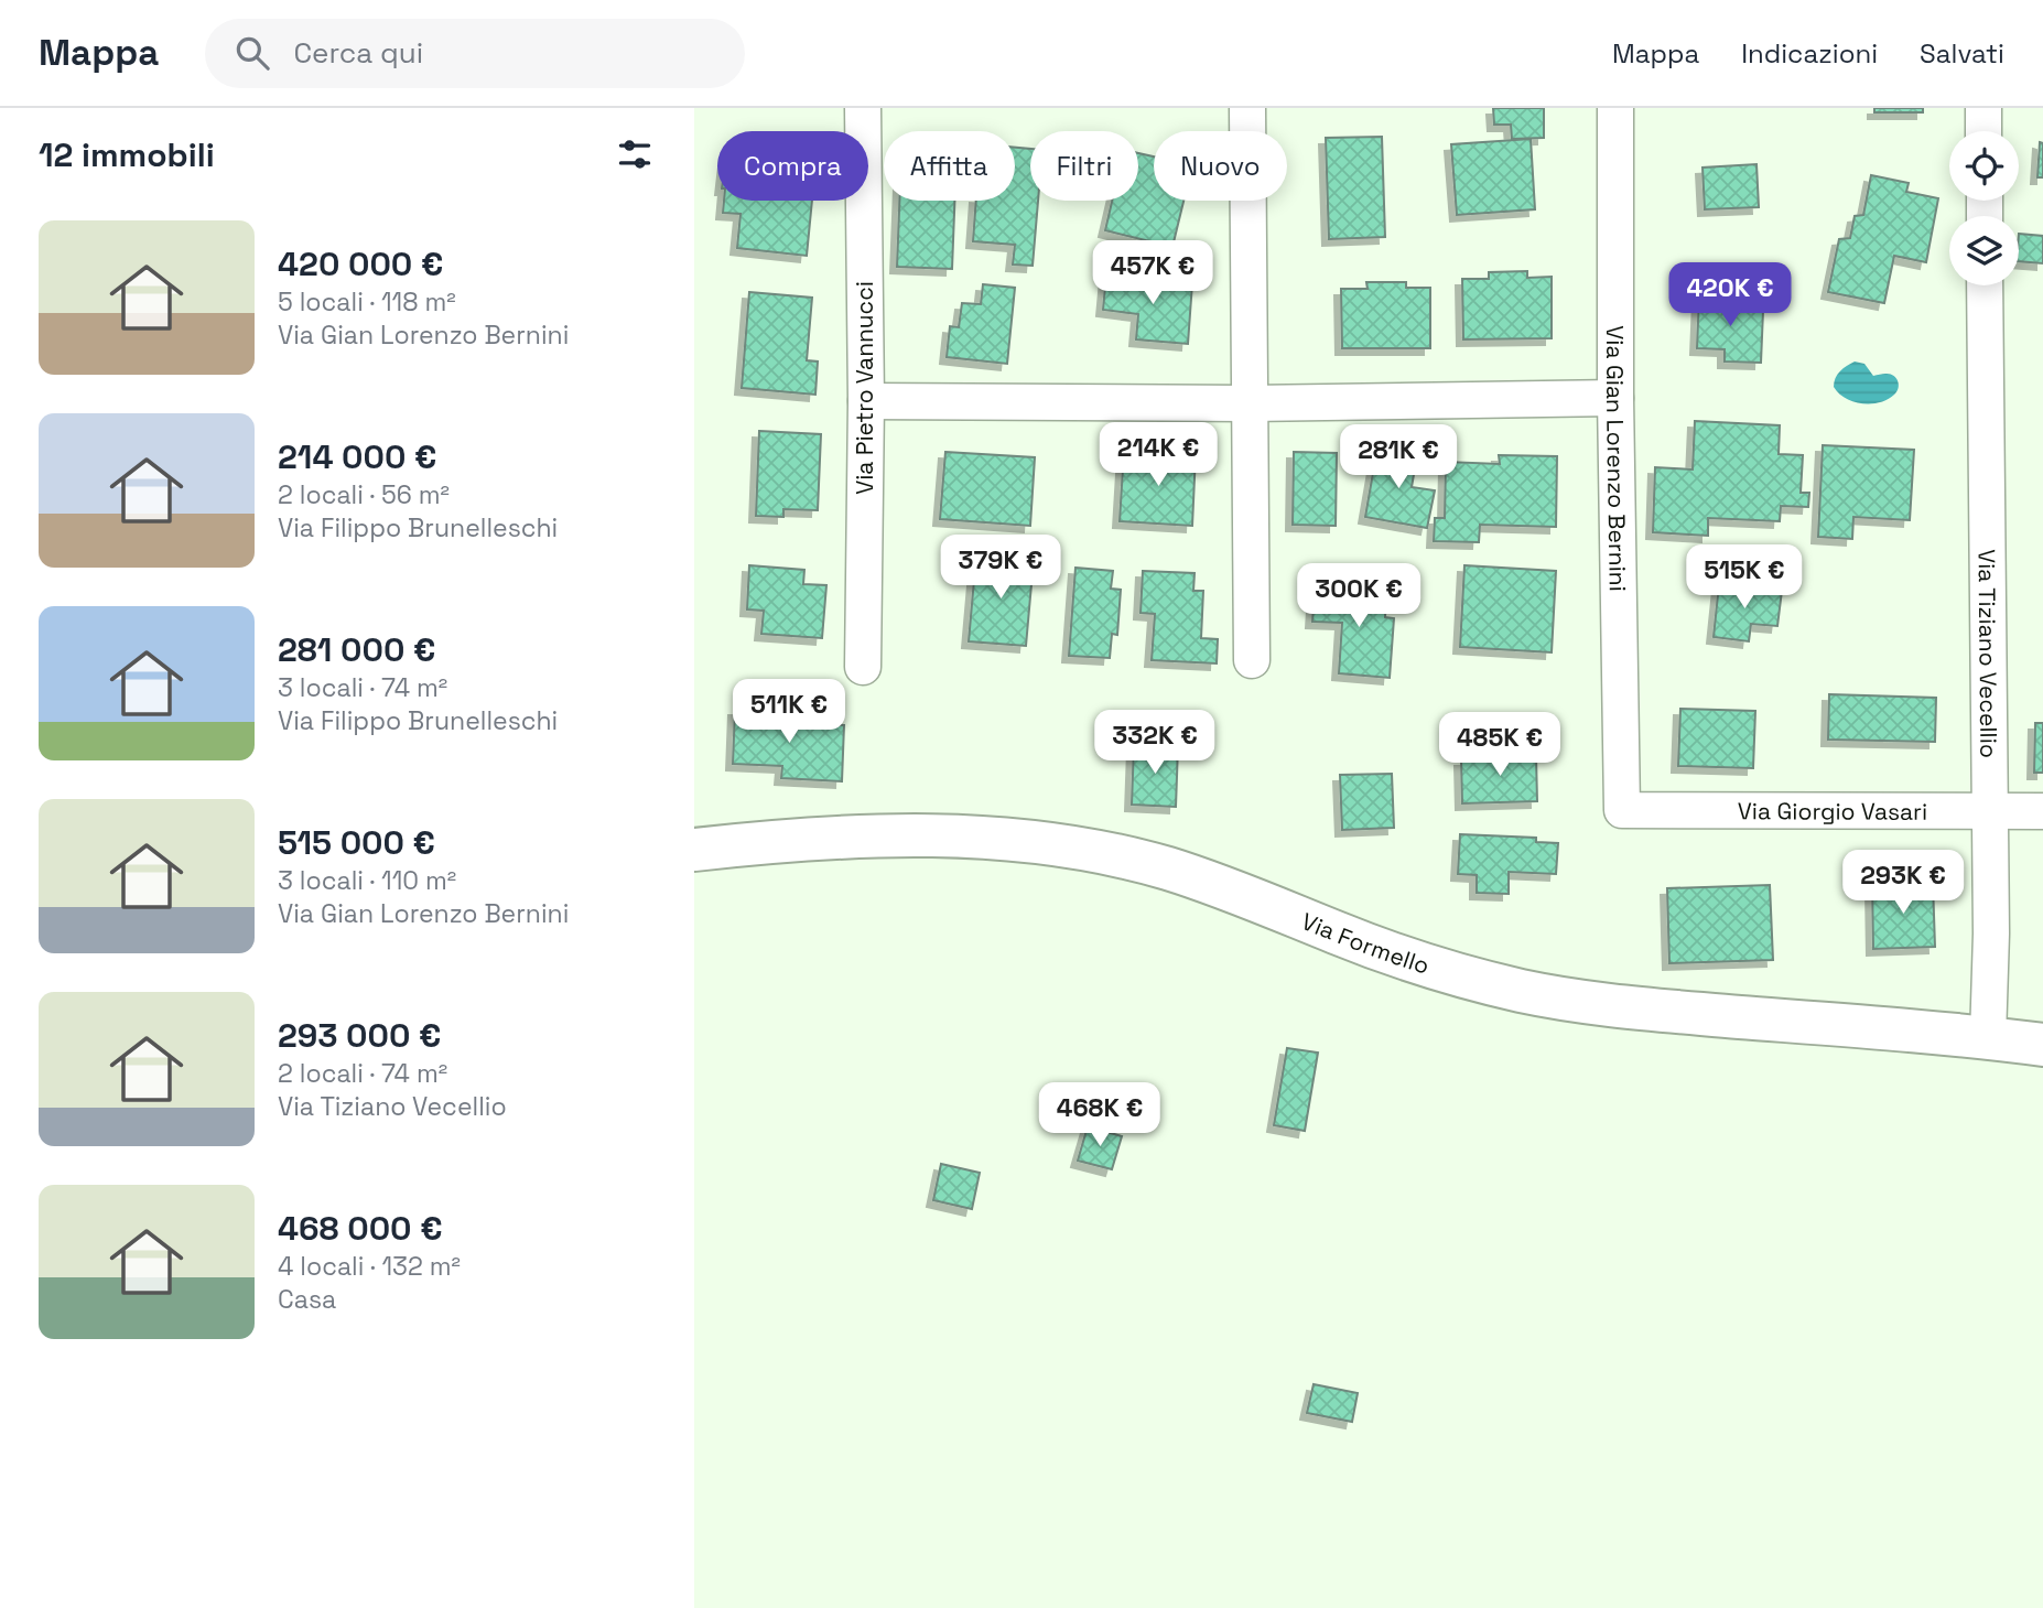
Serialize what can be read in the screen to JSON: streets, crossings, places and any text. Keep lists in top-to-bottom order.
{
  "streets": {
    "main road": ["Via Formello"],
    "street": [
      "Via Pietro Vannucci",
      "Via Gian Lorenzo Bernini",
      "Via Tiziano Vecellio",
      "Via Giorgio Vasari"
    ]
  },
  "crossings": [
    ["Via Gian Lorenzo Bernini", "Via Giorgio Vasari"],
    ["Via Tiziano Vecellio", "Via Giorgio Vasari"],
    ["Via Tiziano Vecellio", "Via Formello"]
  ],
  "page": {
    "header": "Mappa",
    "search": "Cerca qui",
    "nav": ["Mappa", "Indicazioni", "Salvati"],
    "heading": "12 immobili",
    "chip": [
      "Compra",
      "Affitta",
      "Filtri",
      "Nuovo"
    ],
    "list": [
      {
        "name": "420 000 €",
        "note": "5 locali · 118 m² · Via Gian Lorenzo Bernini"
      },
      {
        "name": "214 000 €",
        "note": "2 locali · 56 m² · Via Filippo Brunelleschi"
      },
      {
        "name": "281 000 €",
        "note": "3 locali · 74 m² · Via Filippo Brunelleschi"
      },
      {
        "name": "515 000 €",
        "note": "3 locali · 110 m² · Via Gian Lorenzo Bernini"
      },
      {
        "name": "293 000 €",
        "note": "2 locali · 74 m² · Via Tiziano Vecellio"
      },
      {
        "name": "468 000 €",
        "note": "4 locali · 132 m² · Casa"
      }
    ],
    "price": [
      "457K €",
      "420K €",
      "214K €",
      "281K €",
      "379K €",
      "515K €",
      "300K €",
      "511K €",
      "332K €",
      "485K €",
      "293K €",
      "468K €"
    ]
  }
}
